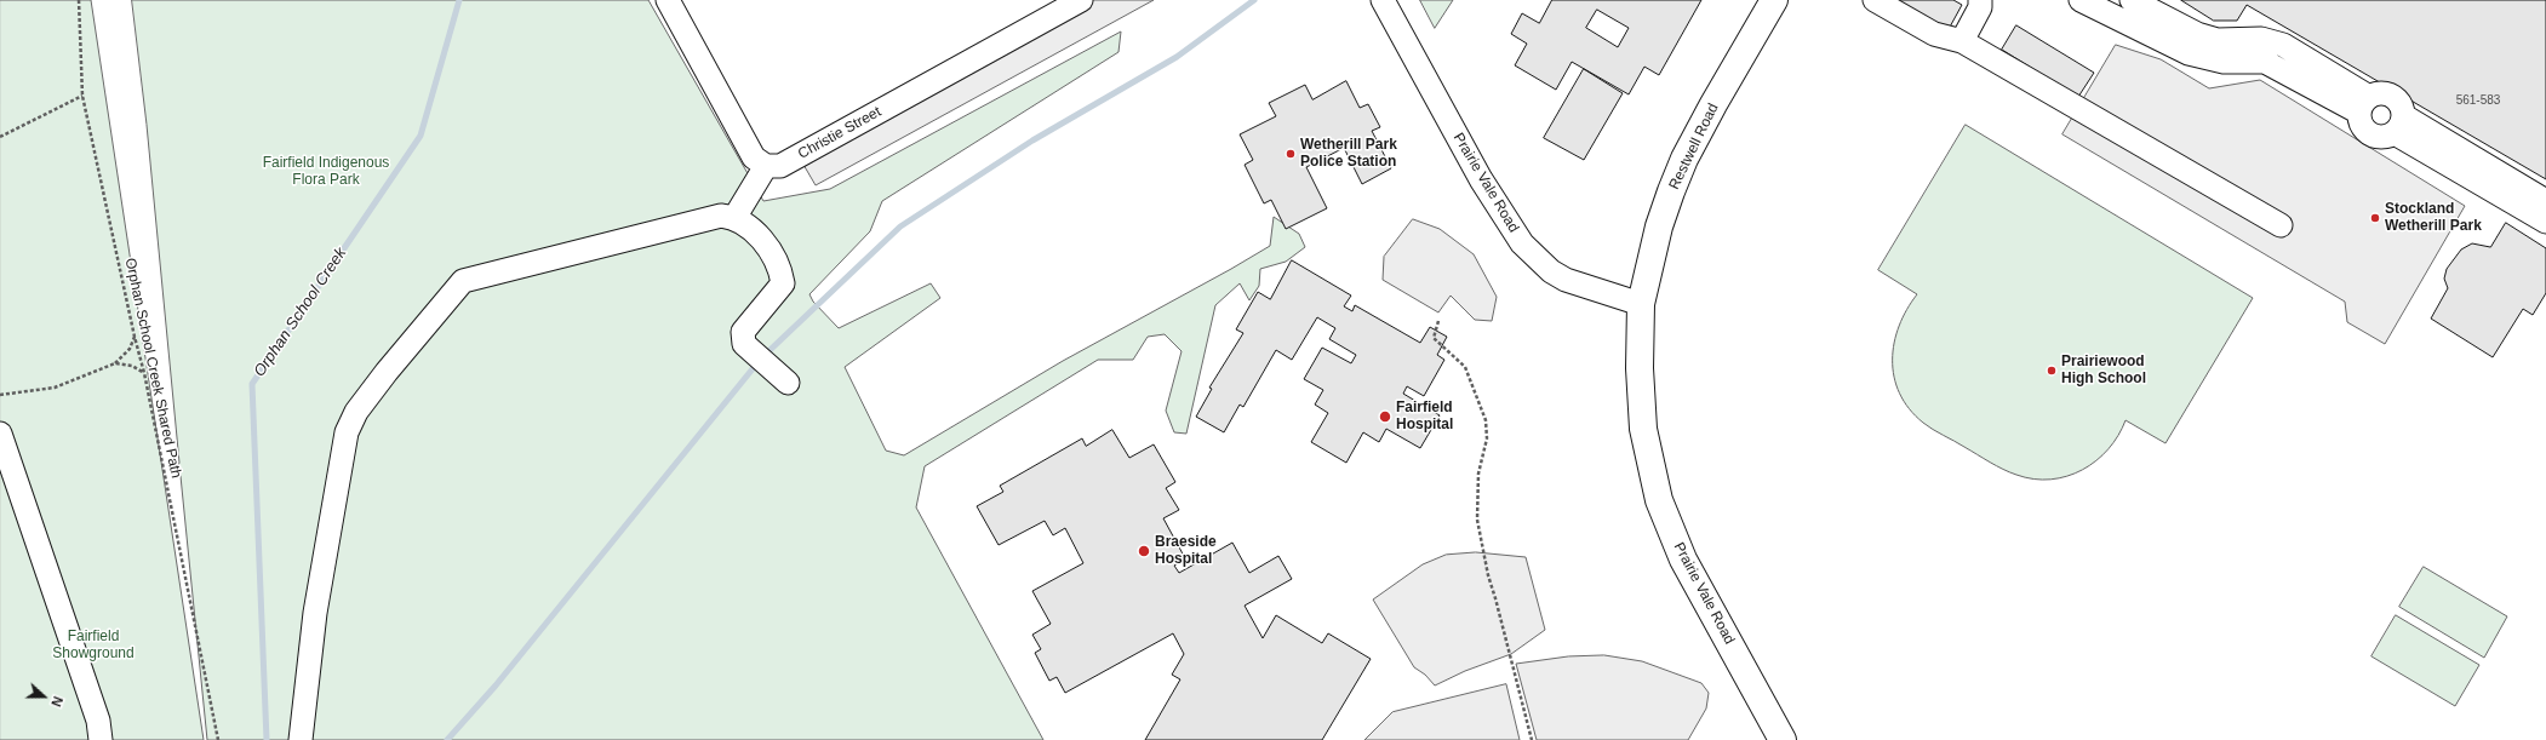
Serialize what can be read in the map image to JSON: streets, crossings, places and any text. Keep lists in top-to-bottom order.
{
  "streets": {
    "main road": ["Restwell Road", "Prairie Vale Road"],
    "street": ["Christie Street"],
    "path": ["Orphan School Creek Shared Path"]
  },
  "crossings": [
    ["Restwell Road", "Prairie Vale Road"]
  ],
  "water": ["Orphan School Creek"],
  "parks": ["Fairfield Indigenous Flora Park", "Fairfield Showground"],
  "places": [
    "Wetherill Park Police Station",
    "Stockland Wetherill Park",
    "Prairiewood High School",
    "Fairfield Hospital",
    "Braeside Hospital"
  ],
  "house_numbers": ["561-583"],
  "north": "right"
}
